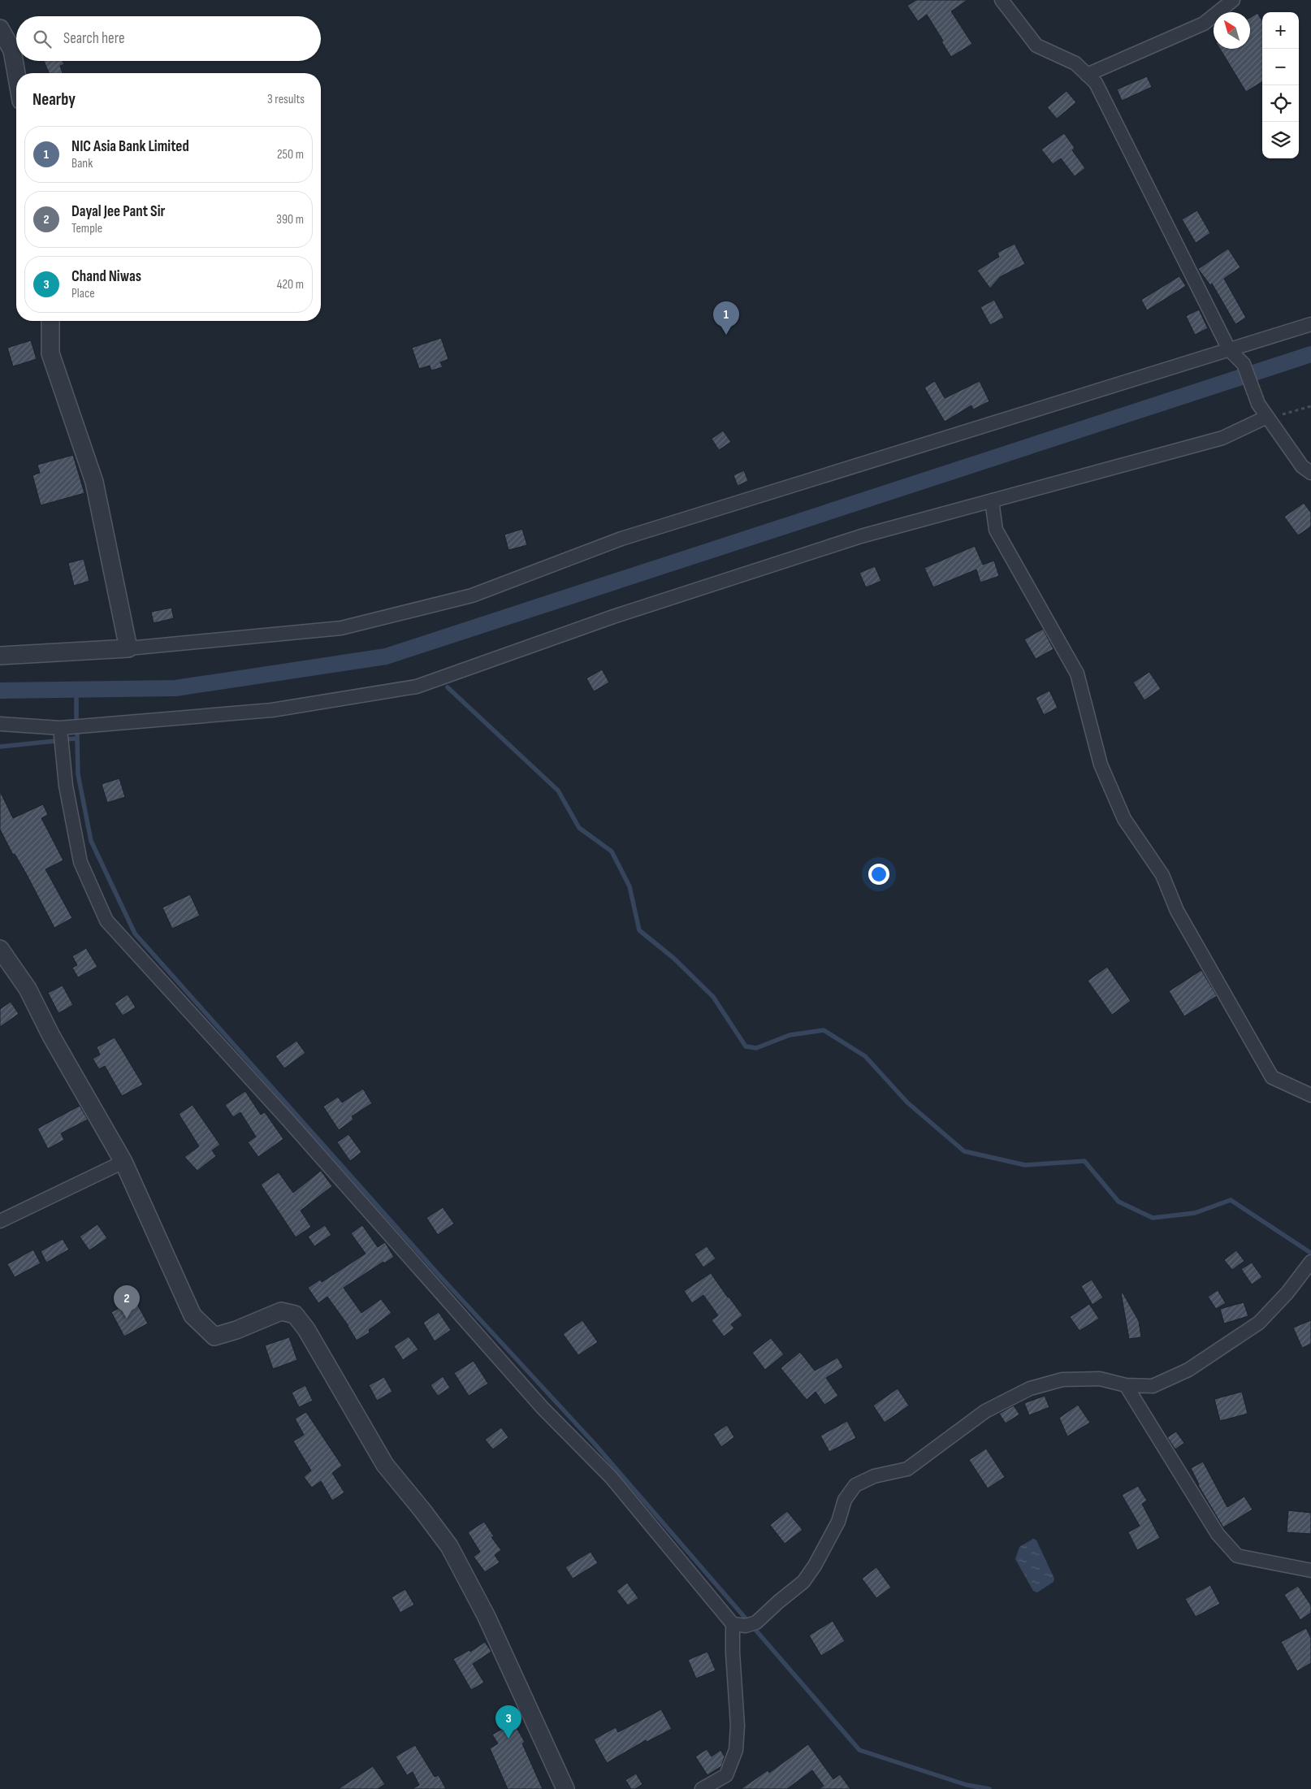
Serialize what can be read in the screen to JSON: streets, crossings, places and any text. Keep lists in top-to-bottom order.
{
  "north": "top left",
  "page": {
    "map_buttons": ["+", "−"],
    "search": "Search here",
    "heading": ["Nearby", "3 results"],
    "list": [
      {
        "mark": "1",
        "name": "NIC Asia Bank Limited",
        "note": "Bank",
        "value": "250 m"
      },
      {
        "mark": "2",
        "name": "Dayal Jee Pant Sir",
        "note": "Temple",
        "value": "390 m"
      },
      {
        "mark": "3",
        "name": "Chand Niwas",
        "note": "Place",
        "value": "420 m"
      }
    ],
    "pins": ["1", "2", "3"]
  }
}
